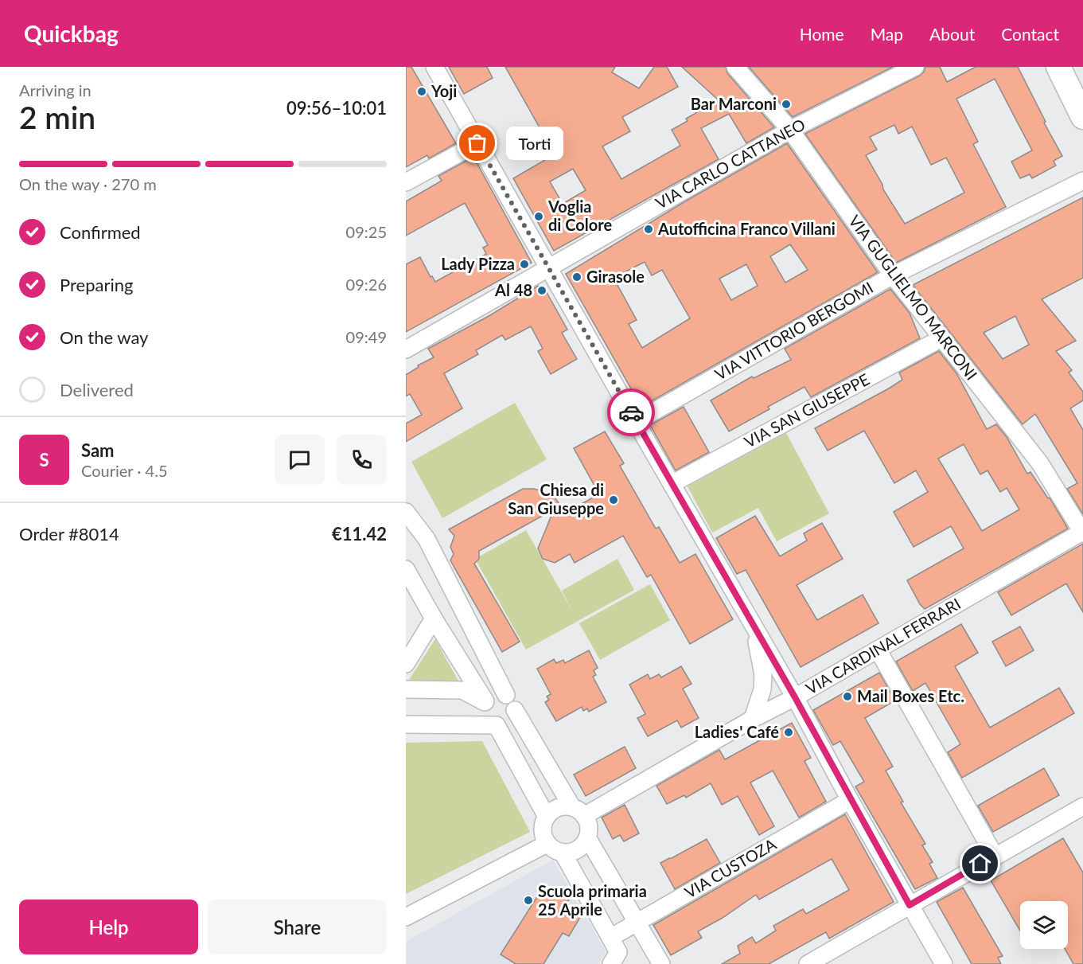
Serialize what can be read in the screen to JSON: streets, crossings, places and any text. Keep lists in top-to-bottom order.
{
  "streets": {
    "street": [
      "VIA CARLO CATTANEO",
      "VIA GUGLIELMO MARCONI",
      "VIA VITTORIO BERGOMI",
      "VIA SAN GIUSEPPE",
      "VIA CARDINAL FERRARI",
      "VIA CUSTOZA"
    ]
  },
  "crossings": [
    ["VIA CARLO CATTANEO", "VIA GUGLIELMO MARCONI"],
    ["VIA GUGLIELMO MARCONI", "VIA VITTORIO BERGOMI"],
    ["VIA GUGLIELMO MARCONI", "VIA SAN GIUSEPPE"],
    ["VIA GUGLIELMO MARCONI", "VIA CARDINAL FERRARI"]
  ],
  "places": [
    "Yoji",
    "Bar Marconi",
    "Torti",
    "Voglia di Colore",
    "Autofficina Franco Villani",
    "Lady Pizza",
    "Girasole",
    "Al 48",
    "Chiesa di San Giuseppe",
    "Mail Boxes Etc.",
    "Ladies' Café",
    "Scuola primaria 25 Aprile"
  ],
  "page": {
    "header": "Quickbag",
    "nav": [
      "Home",
      "Map",
      "About",
      "Contact"
    ],
    "heading": ["2 min", "Arriving in", "09:56–10:01"],
    "panel": [
      "Sam",
      "Courier · 4.5",
      "Order #8014",
      "€11.42"
    ],
    "bubble": "Torti",
    "bar": "On the way · 270 m",
    "list": [
      ["Confirmed", "09:25"],
      ["Preparing", "09:26"],
      ["On the way", "09:49"],
      "Delivered"
    ],
    "round": "S",
    "buttons": ["Help", "Share"]
  }
}
